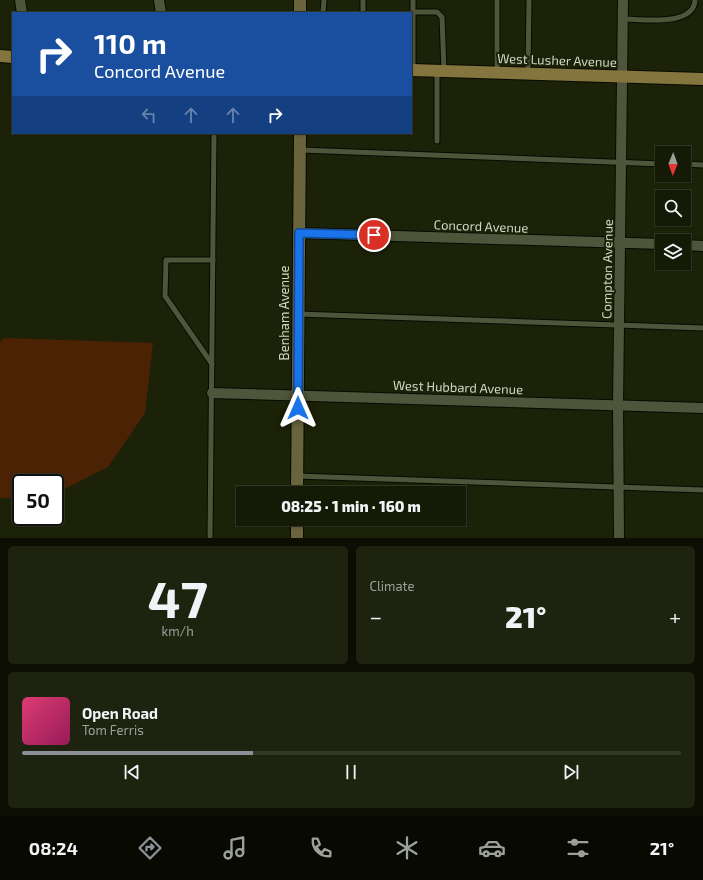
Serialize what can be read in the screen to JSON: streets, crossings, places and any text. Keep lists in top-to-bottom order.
{
  "streets": {
    "main road": ["West Lusher Avenue", "Benham Avenue"],
    "street": ["Concord Avenue", "Compton Avenue", "West Hubbard Avenue"]
  },
  "crossings": [
    ["West Lusher Avenue", "Compton Avenue"],
    ["Concord Avenue", "Compton Avenue"],
    ["Concord Avenue", "Benham Avenue"],
    ["Compton Avenue", "West Hubbard Avenue"],
    ["Benham Avenue", "West Hubbard Avenue"]
  ],
  "north": "bottom",
  "page": {
    "turn": ["110 m", "Concord Avenue"],
    "limit": "50",
    "trip": "08:25 · 1 min · 160 m",
    "tile": [
      ["47", "km/h"],
      "Climate"
    ],
    "heat": ["−", "21°", "+"],
    "song": ["Open Road", "Tom Ferris"],
    "tabs": ["08:24", "21°"]
  }
}
